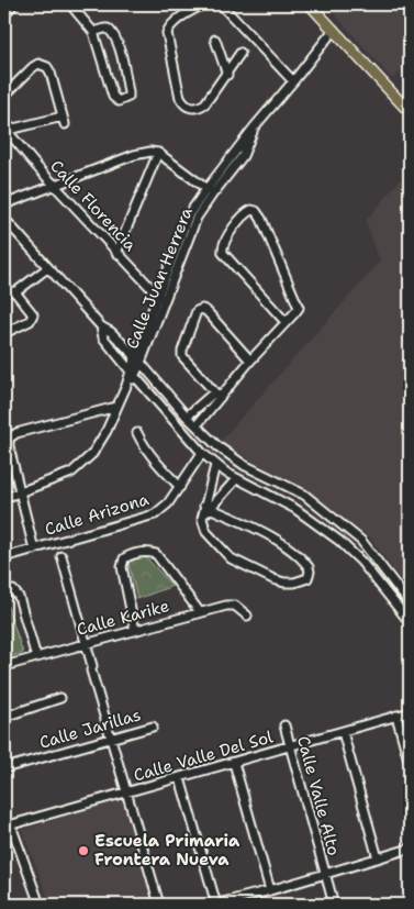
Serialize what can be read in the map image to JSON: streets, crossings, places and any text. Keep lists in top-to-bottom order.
{
  "streets": {
    "street": [
      "Calle Florencia",
      "Calle Juan Herrera",
      "Calle Arizona",
      "Calle Karike",
      "Calle Jarillas",
      "Calle Valle Del Sol",
      "Calle Valle Alto"
    ]
  },
  "crossings": [
    ["Calle Florencia", "Calle Juan Herrera"],
    ["Calle Valle Del Sol", "Calle Valle Alto"]
  ],
  "places": ["Escuela Primaria Frontera Nueva"]
}
